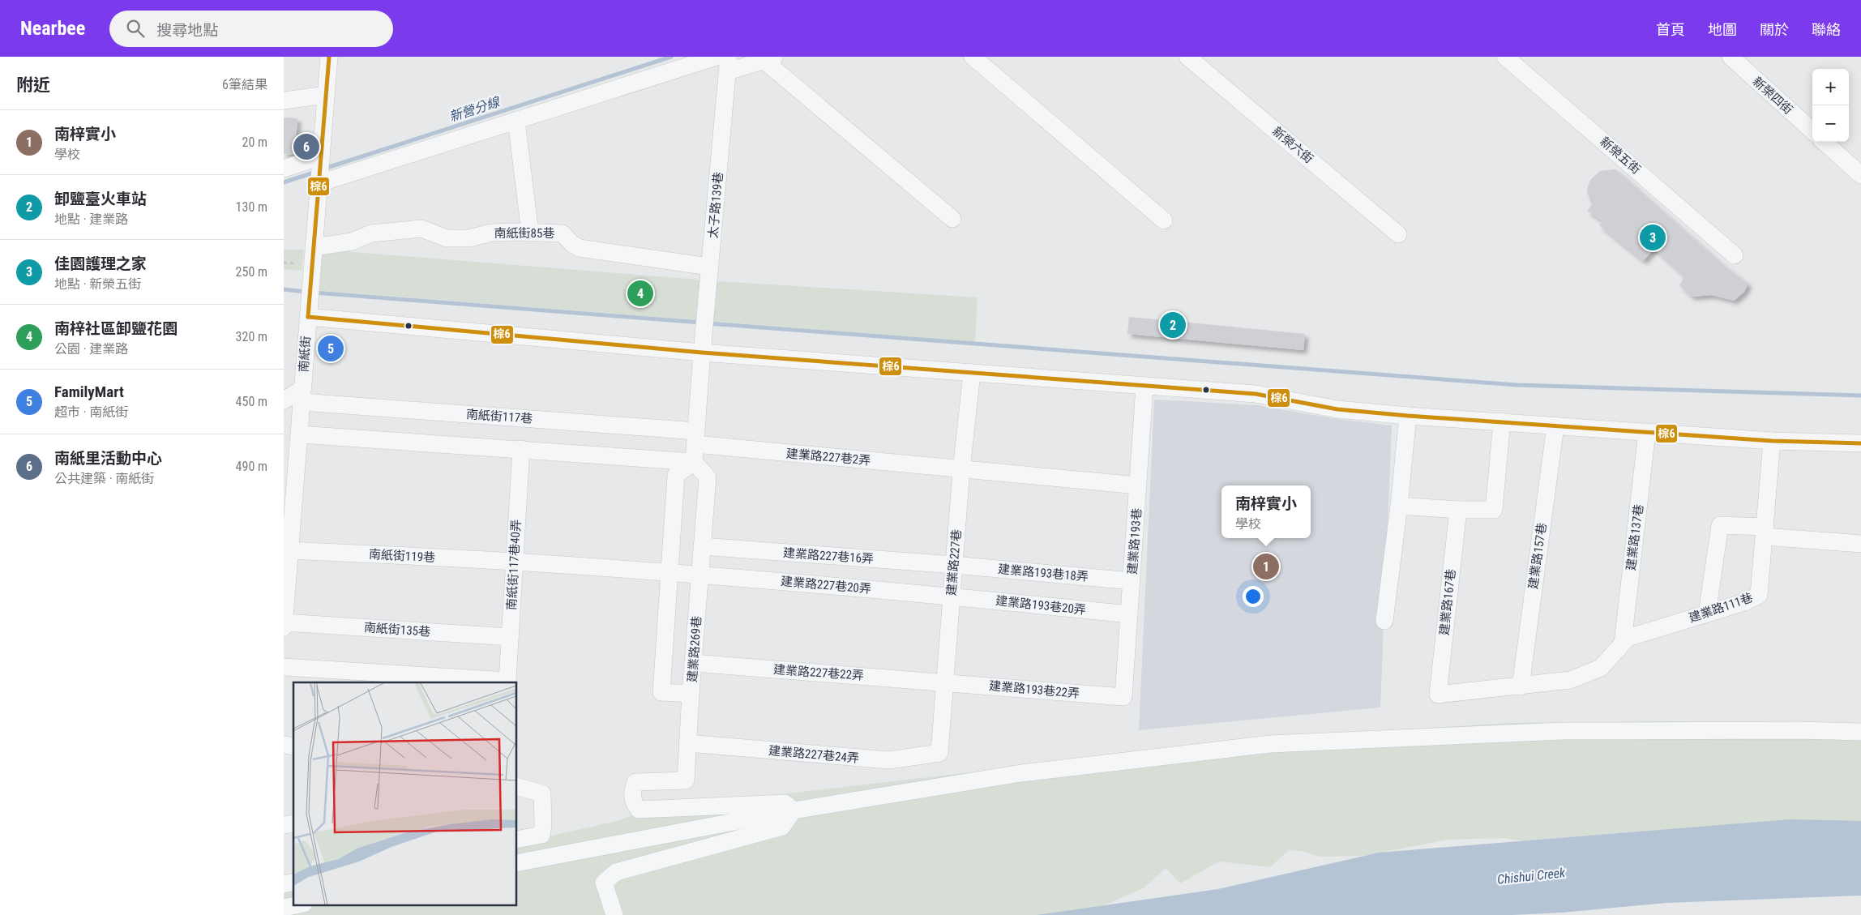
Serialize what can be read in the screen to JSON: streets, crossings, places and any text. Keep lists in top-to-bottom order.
{
  "streets": {
    "street": [
      "新榮四街",
      "新榮六街",
      "新榮五街",
      "太子路139巷",
      "南紙街85巷",
      "南紙街",
      "南紙街117巷",
      "建業路227巷2弄",
      "建業路137巷",
      "建業路193巷",
      "南紙街119巷",
      "建業路227巷16弄",
      "建業路157巷",
      "建業路227巷",
      "南紙街117巷40弄",
      "建業路193巷18弄",
      "建業路227巷20弄",
      "建業路167巷",
      "建業路193巷20弄",
      "建業路111巷",
      "南紙街135巷",
      "建業路269巷",
      "建業路227巷22弄",
      "建業路193巷22弄",
      "建業路227巷24弄"
    ]
  },
  "crossings": [
    ["太子路139巷", "南紙街85巷"],
    ["南紙街85巷", "南紙街"],
    ["南紙街", "南紙街117巷"],
    ["南紙街", "南紙街119巷"],
    ["南紙街", "南紙街135巷"],
    ["南紙街117巷", "建業路227巷2弄"],
    ["建業路227巷2弄", "建業路193巷"],
    ["建業路227巷2弄", "建業路227巷"],
    ["建業路137巷", "建業路111巷"],
    ["建業路193巷", "建業路193巷18弄"],
    ["建業路193巷", "建業路193巷20弄"],
    ["建業路193巷", "建業路193巷22弄"],
    ["南紙街119巷", "南紙街117巷40弄"],
    ["南紙街119巷", "建業路227巷20弄"],
    ["南紙街119巷", "建業路269巷"],
    ["建業路227巷16弄", "建業路227巷"],
    ["建業路227巷16弄", "建業路193巷18弄"],
    ["建業路227巷16弄", "建業路269巷"],
    ["建業路157巷", "建業路111巷"],
    ["建業路227巷", "建業路193巷18弄"],
    ["建業路227巷", "建業路227巷20弄"],
    ["建業路227巷", "建業路193巷20弄"],
    ["建業路227巷", "建業路227巷22弄"],
    ["建業路227巷", "建業路193巷22弄"],
    ["建業路227巷", "建業路227巷24弄"],
    ["南紙街117巷40弄", "南紙街135巷"],
    ["建業路227巷20弄", "建業路193巷20弄"],
    ["建業路227巷20弄", "建業路269巷"],
    ["建業路167巷", "建業路111巷"],
    ["建業路269巷", "建業路227巷22弄"],
    ["建業路227巷22弄", "建業路193巷22弄"]
  ],
  "water": ["新營分線", "Chishui Creek"],
  "lines": ["transit line 棕6"],
  "page": {
    "header": "Nearbee",
    "search": "搜尋地點",
    "nav": [
      "首頁",
      "地圖",
      "關於",
      "聯絡"
    ],
    "heading": ["附近", "6筆結果"],
    "map_buttons": ["+", "−"],
    "list": [
      {
        "mark": "1",
        "name": "南梓實小",
        "note": "學校",
        "value": "20 m"
      },
      {
        "mark": "2",
        "name": "卸鹽臺火車站",
        "note": "地點 · 建業路",
        "value": "130 m"
      },
      {
        "mark": "3",
        "name": "佳園護理之家",
        "note": "地點 · 新榮五街",
        "value": "250 m"
      },
      {
        "mark": "4",
        "name": "南梓社區卸鹽花園",
        "note": "公園 · 建業路",
        "value": "320 m"
      },
      {
        "mark": "5",
        "name": "FamilyMart",
        "note": "超市 · 南紙街",
        "value": "450 m"
      },
      {
        "mark": "6",
        "name": "南紙里活動中心",
        "note": "公共建築 · 南紙街",
        "value": "490 m"
      }
    ],
    "pins": [
      "6",
      "3",
      "4",
      "2",
      "5",
      "1"
    ],
    "popup": ["南梓實小", "學校"]
  }
}
